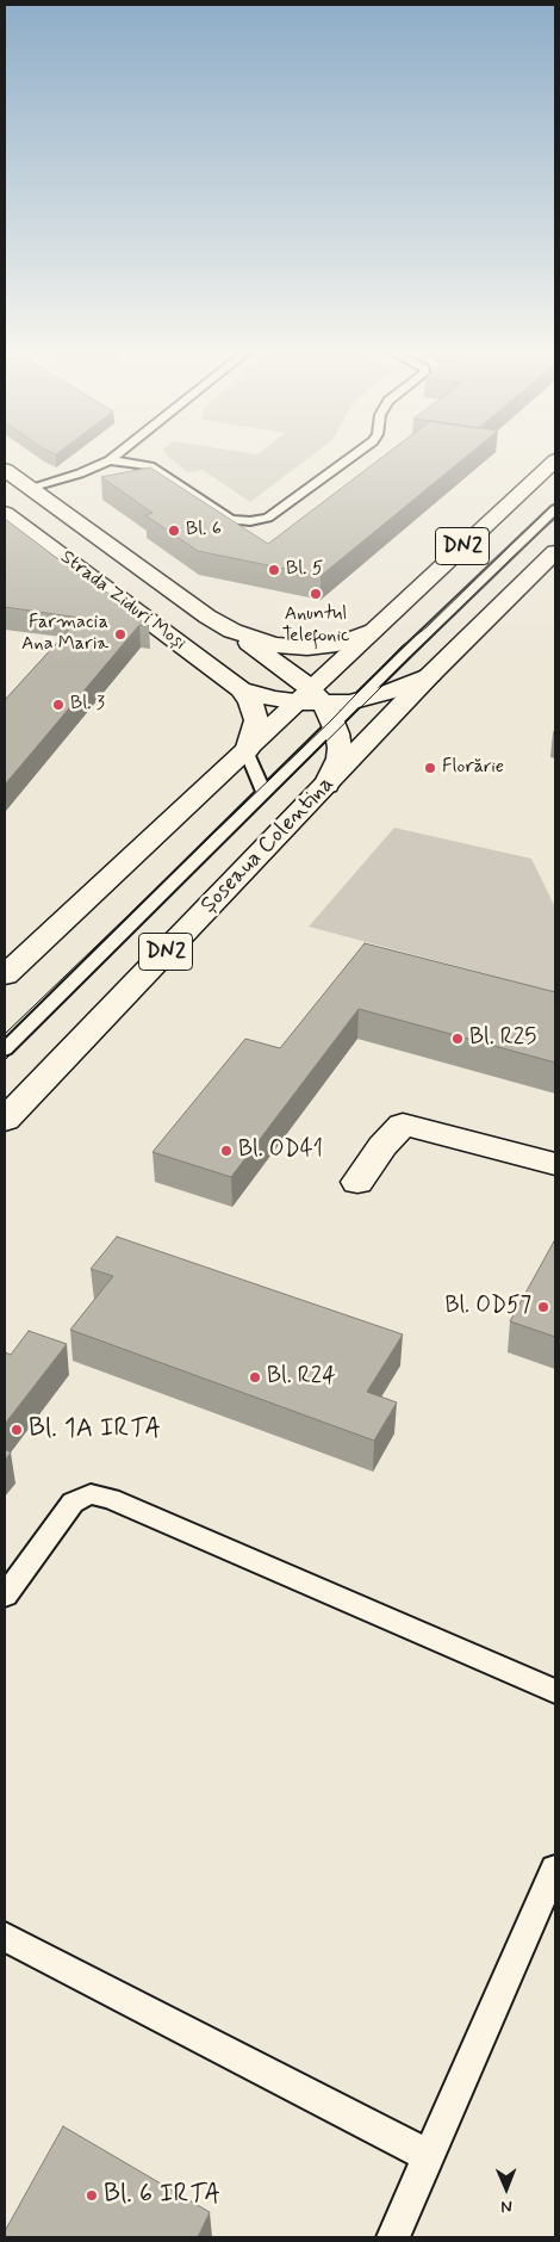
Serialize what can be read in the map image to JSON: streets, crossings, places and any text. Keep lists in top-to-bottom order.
{
  "streets": {
    "main road": ["DN2", "Strada Ziduri Moși", "Șoseaua Colentina"]
  },
  "crossings": [
    ["DN2", "Strada Ziduri Moși"],
    ["DN2", "Șoseaua Colentina"],
    ["Strada Ziduri Moși", "Șoseaua Colentina"]
  ],
  "places": [
    "Bl. 6",
    "Bl. 5",
    "Anuntul Telefonic",
    "Farmacia Ana Maria",
    "Bl. 3",
    "Florărie",
    "Bl. R25",
    "Bl. OD41",
    "Bl. OD57",
    "Bl. R24",
    "Bl. 1A IRTA",
    "Bl. 6 IRTA"
  ],
  "north": "bottom"
}
